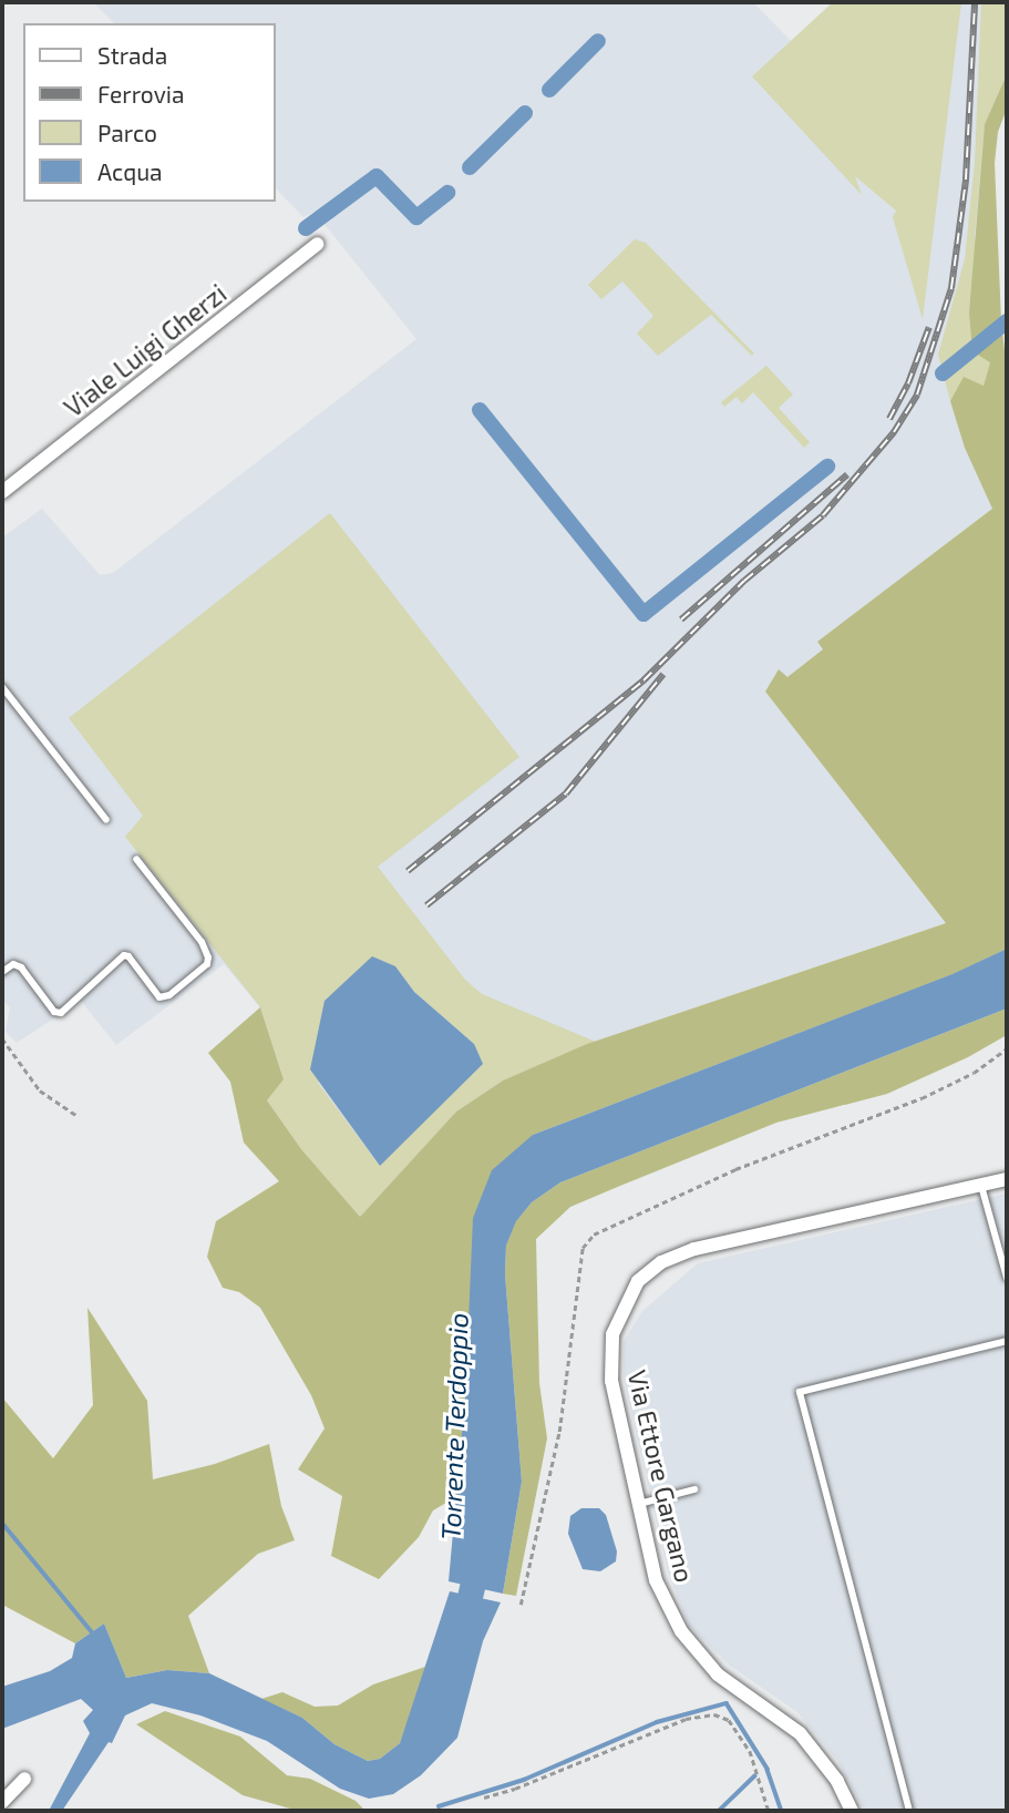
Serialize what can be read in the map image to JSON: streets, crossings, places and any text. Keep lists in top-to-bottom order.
{
  "streets": {
    "street": ["Viale Luigi Gherzi", "Via Ettore Gargano"]
  },
  "water": ["Torrente Terdoppio"],
  "legend": [
    "Strada",
    "Ferrovia",
    "Parco",
    "Acqua"
  ]
}
